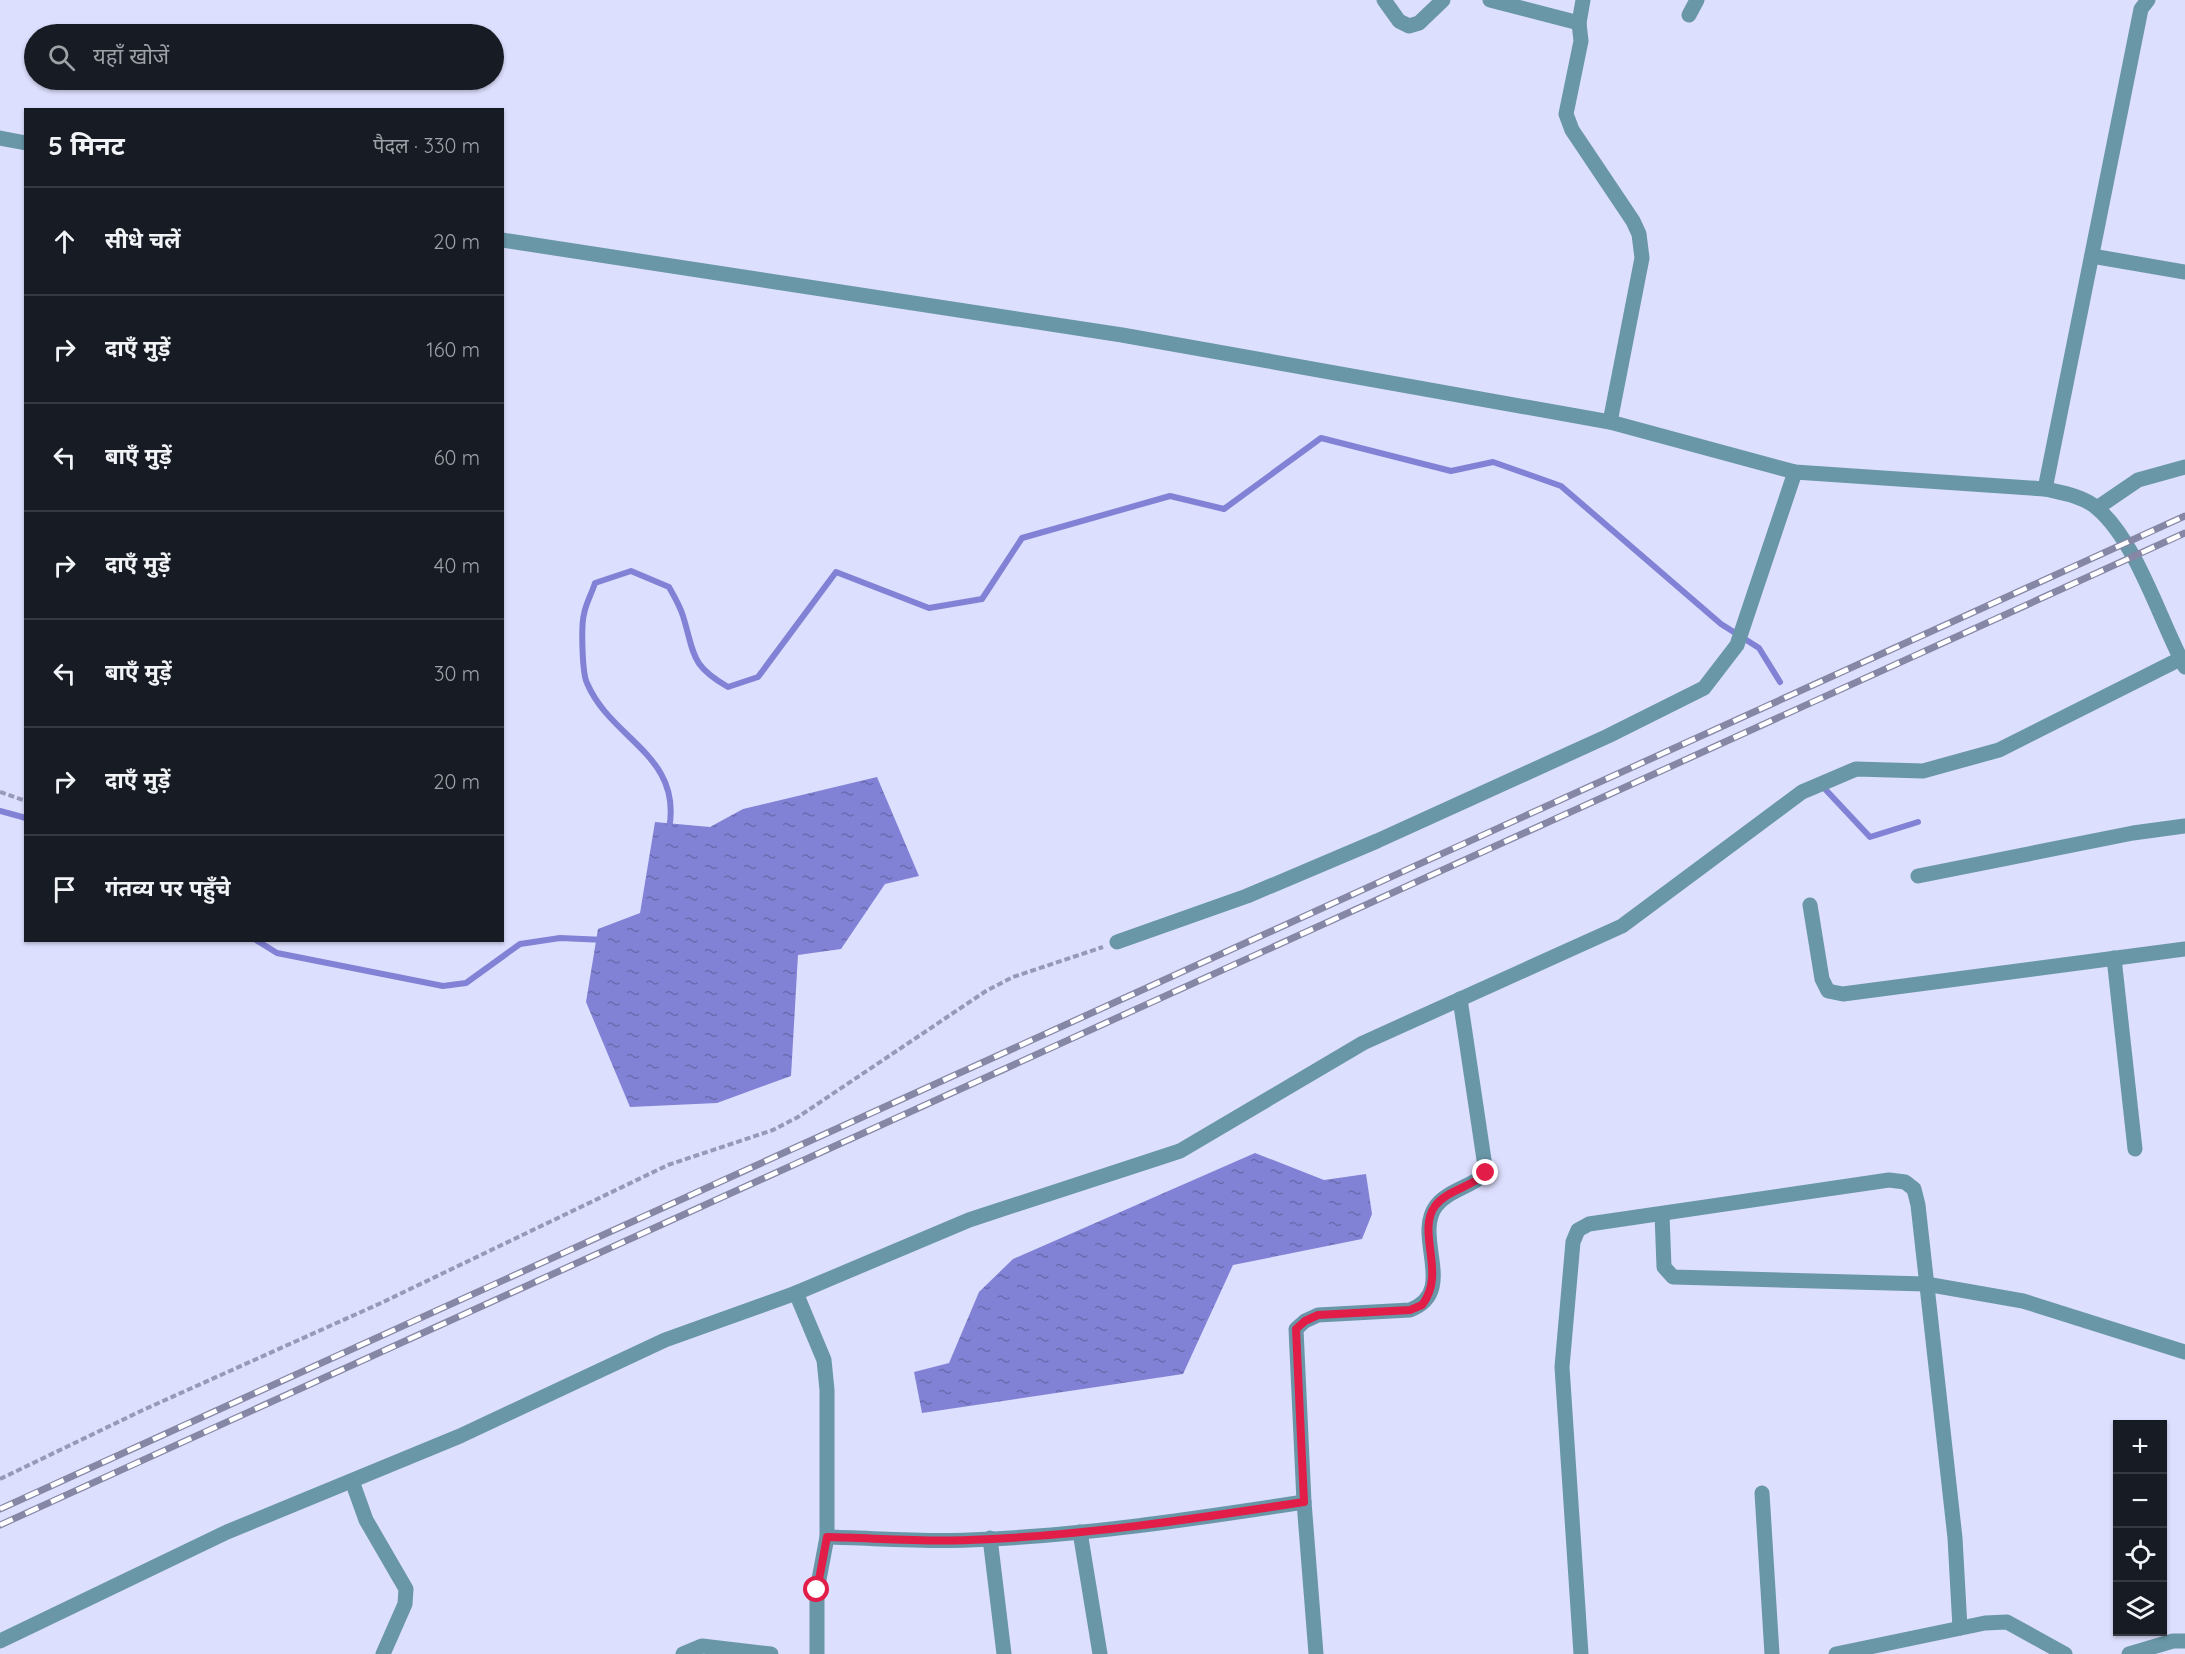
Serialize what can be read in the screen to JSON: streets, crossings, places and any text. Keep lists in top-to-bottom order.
{
  "page": {
    "search": "यहाँ खोजें",
    "heading": ["5 मिनट", "पैदल · 330 m"],
    "list": [
      ["सीधे चलें", "20 m"],
      ["दाएँ मुड़ें", "160 m"],
      ["बाएँ मुड़ें", "60 m"],
      ["दाएँ मुड़ें", "40 m"],
      ["बाएँ मुड़ें", "30 m"],
      ["दाएँ मुड़ें", "20 m"],
      "गंतव्य पर पहुँचे"
    ],
    "map_buttons": ["+", "−"]
  }
}
